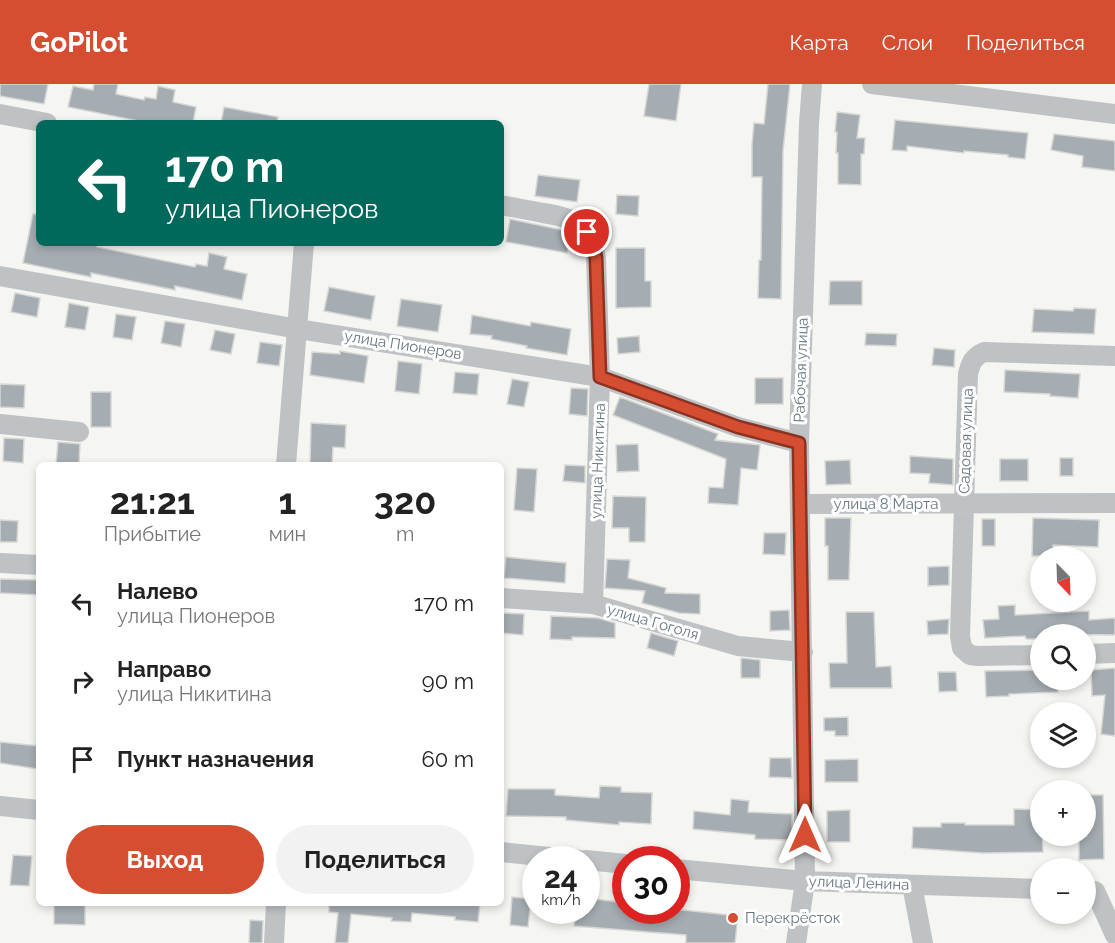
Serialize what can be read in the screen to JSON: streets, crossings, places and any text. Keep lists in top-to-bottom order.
{
  "streets": {
    "street": [
      "улица Пионеров",
      "Рабочая улица",
      "Садовая улица",
      "улица Никитина",
      "улица 8 Марта",
      "улица Гоголя",
      "улица Ленина"
    ]
  },
  "crossings": [
    ["улица Пионеров", "Рабочая улица"],
    ["улица Пионеров", "улица Никитина"],
    ["Рабочая улица", "улица 8 Марта"],
    ["Рабочая улица", "улица Гоголя"],
    ["Рабочая улица", "улица Ленина"],
    ["Садовая улица", "улица 8 Марта"],
    ["улица Никитина", "улица Гоголя"]
  ],
  "places": ["Перекрёсток"],
  "north": "bottom right",
  "page": {
    "header": "GoPilot",
    "nav": ["Карта", "Слои", "Поделиться"],
    "turn": ["170 m", "улица Пионеров"],
    "eta": [
      "21:21",
      "Прибытие",
      "1",
      "мин",
      "320",
      "m"
    ],
    "map_buttons": ["+", "−"],
    "list": [
      {
        "name": "Налево",
        "note": "улица Пионеров",
        "value": "170 m"
      },
      {
        "name": "Направо",
        "note": "улица Никитина",
        "value": "90 m"
      },
      {
        "name": "Пункт назначения",
        "value": "60 m"
      }
    ],
    "buttons": ["Выход", "Поделиться"],
    "speed": "24 km/h",
    "limit": "30"
  }
}
